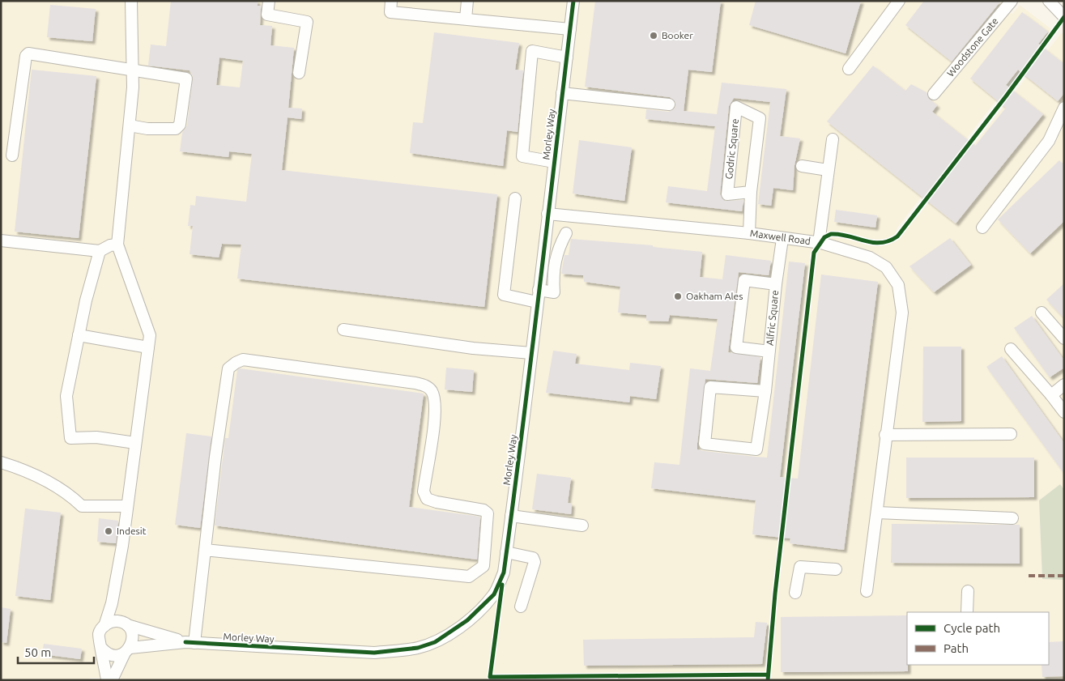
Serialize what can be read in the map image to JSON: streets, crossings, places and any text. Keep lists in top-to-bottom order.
{
  "streets": {
    "street": [
      "Woodstone Gate",
      "Morley Way",
      "Godric Square",
      "Maxwell Road",
      "Alfric Square"
    ]
  },
  "crossings": [
    ["Morley Way", "Maxwell Road"],
    ["Godric Square", "Maxwell Road"],
    ["Maxwell Road", "Alfric Square"]
  ],
  "places": ["Booker", "Oakham Ales", "Indesit"],
  "legend": ["Cycle path", "Path"],
  "scale_bar": "50 m"
}
